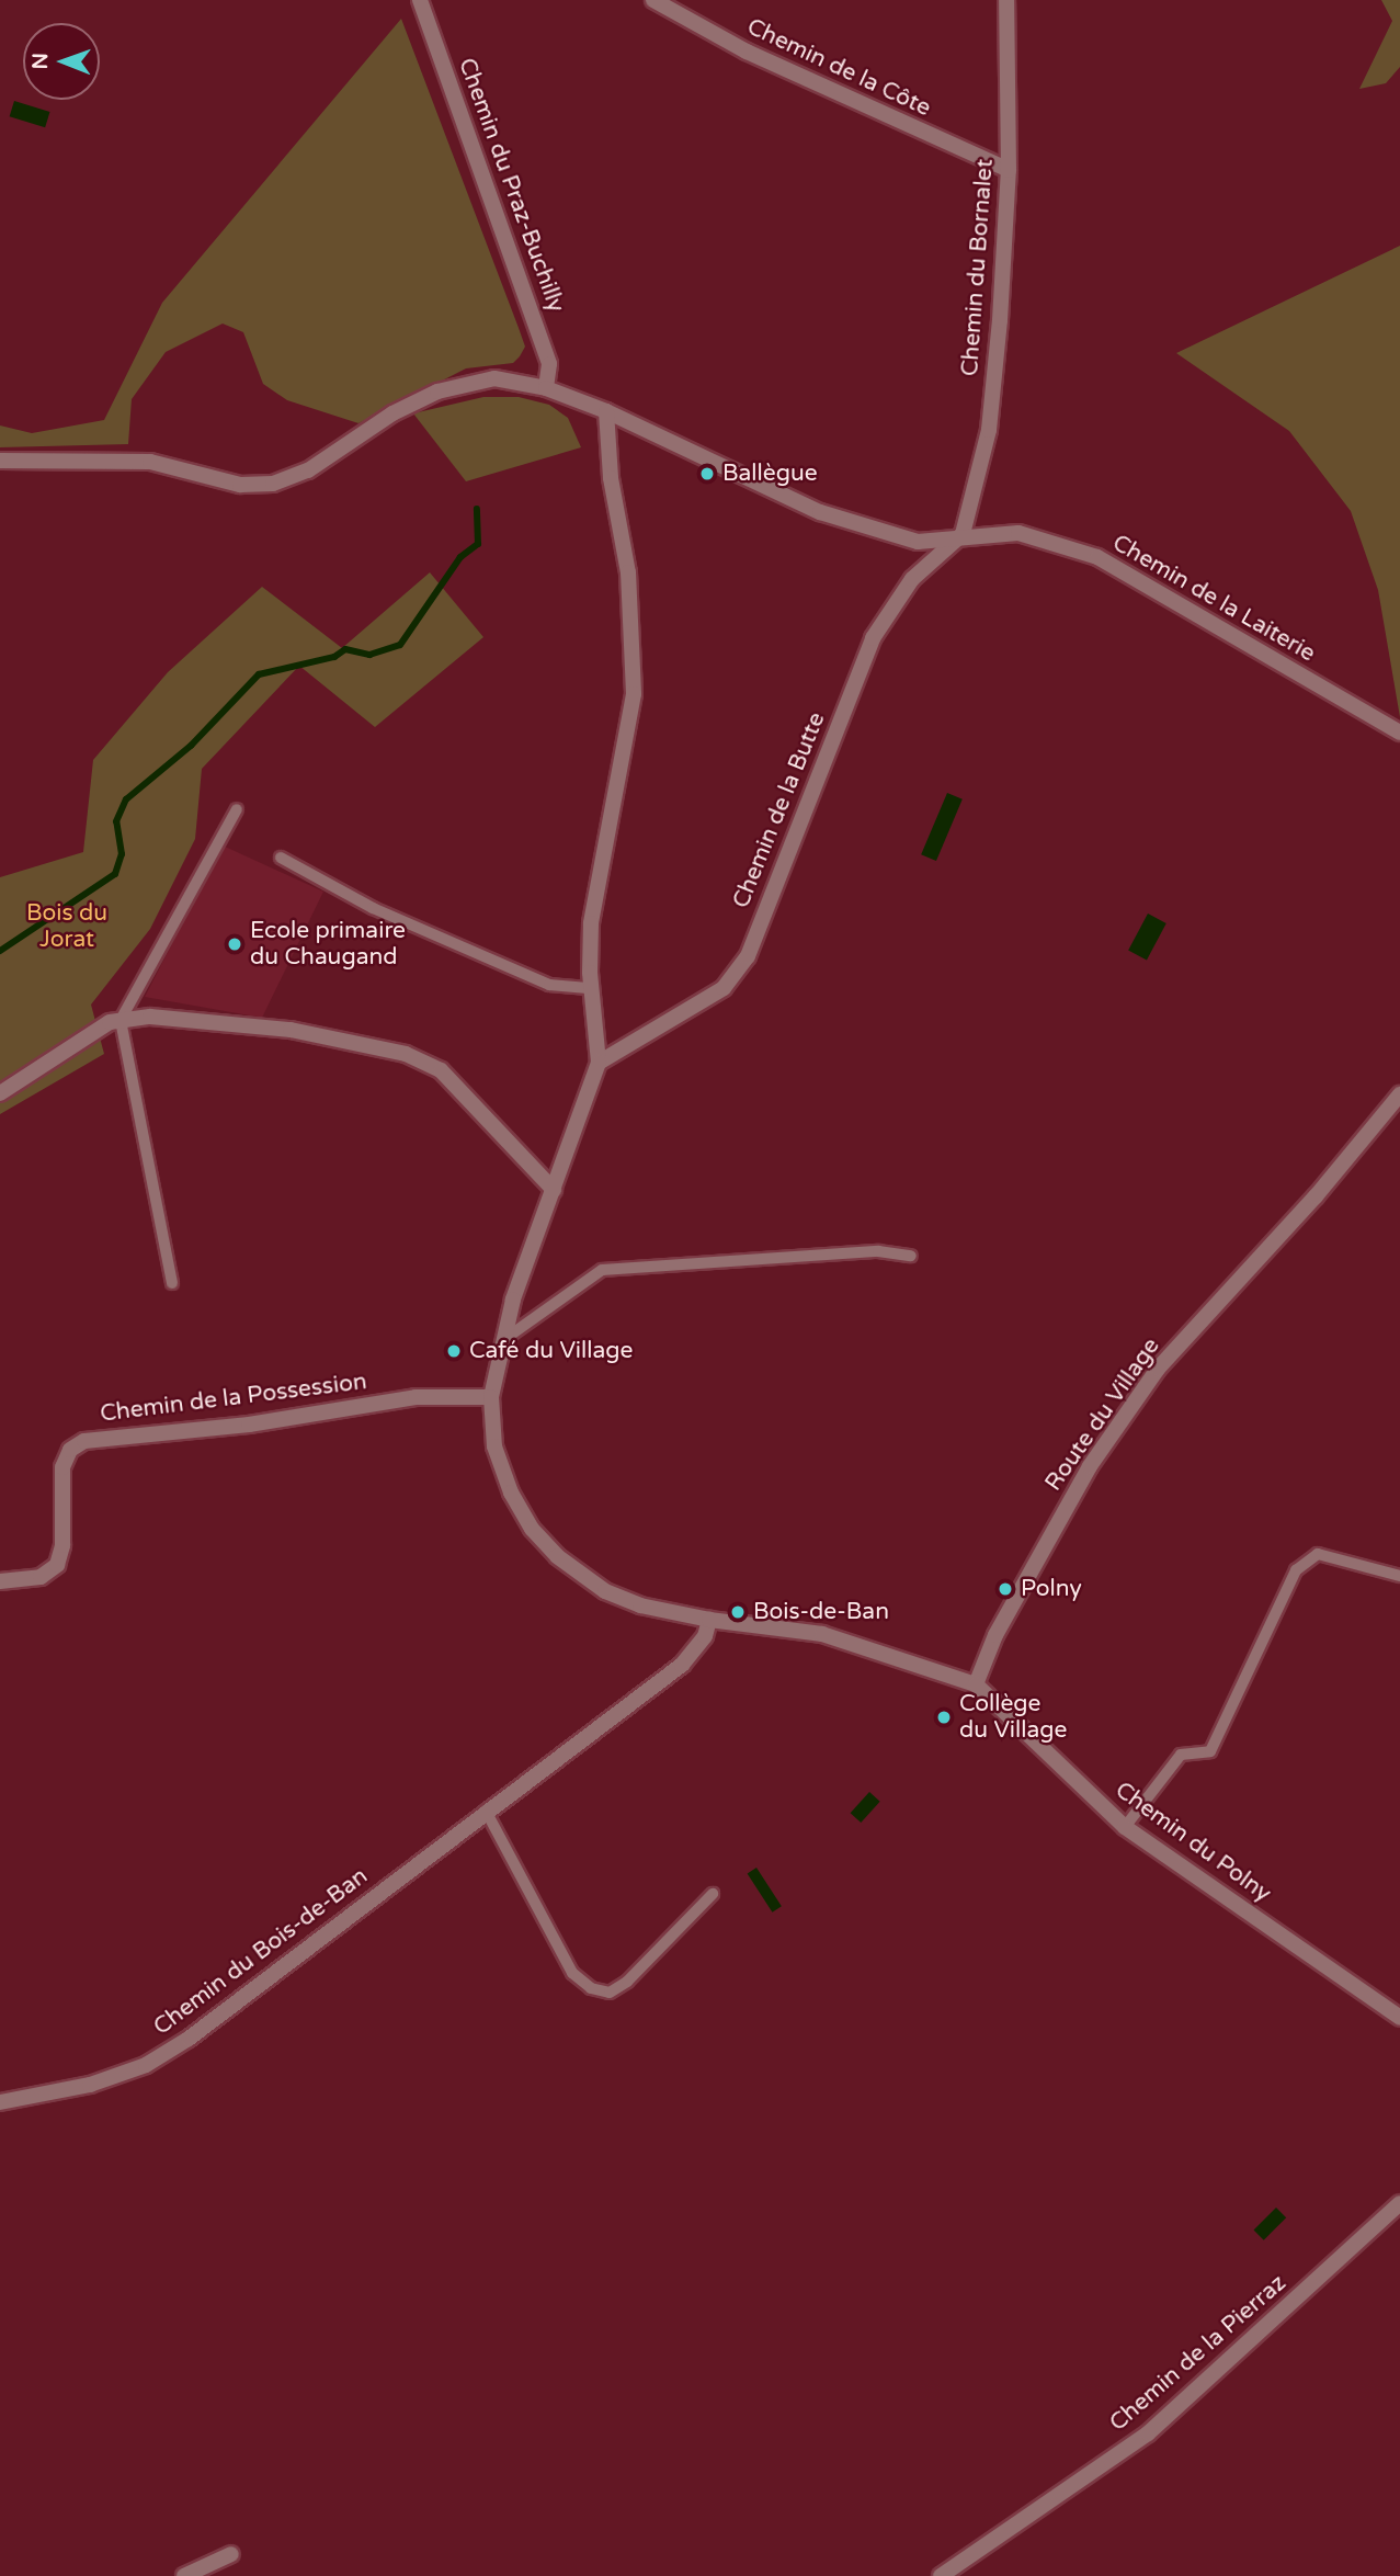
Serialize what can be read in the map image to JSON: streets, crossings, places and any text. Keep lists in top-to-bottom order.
{
  "streets": {
    "street": [
      "Chemin de la Côte",
      "Chemin du Praz-Buchilly",
      "Chemin du Bornalet",
      "Chemin de la Laiterie",
      "Chemin de la Butte",
      "Chemin de la Possession",
      "Route du Village",
      "Chemin du Polny",
      "Chemin du Bois-de-Ban",
      "Chemin de la Pierraz"
    ]
  },
  "crossings": [
    ["Chemin de la Côte", "Chemin du Bornalet"],
    ["Chemin du Praz-Buchilly", "Chemin de la Laiterie"],
    ["Chemin du Bornalet", "Chemin de la Laiterie"],
    ["Chemin du Bornalet", "Chemin de la Butte"],
    ["Chemin de la Laiterie", "Chemin de la Butte"],
    ["Route du Village", "Chemin du Polny"]
  ],
  "parks": ["Bois du Jorat"],
  "places": [
    "Ballègue",
    "Ecole primaire du Chaugand",
    "Café du Village",
    "Polny",
    "Bois-de-Ban",
    "Collège du Village"
  ],
  "north": "left"
}
